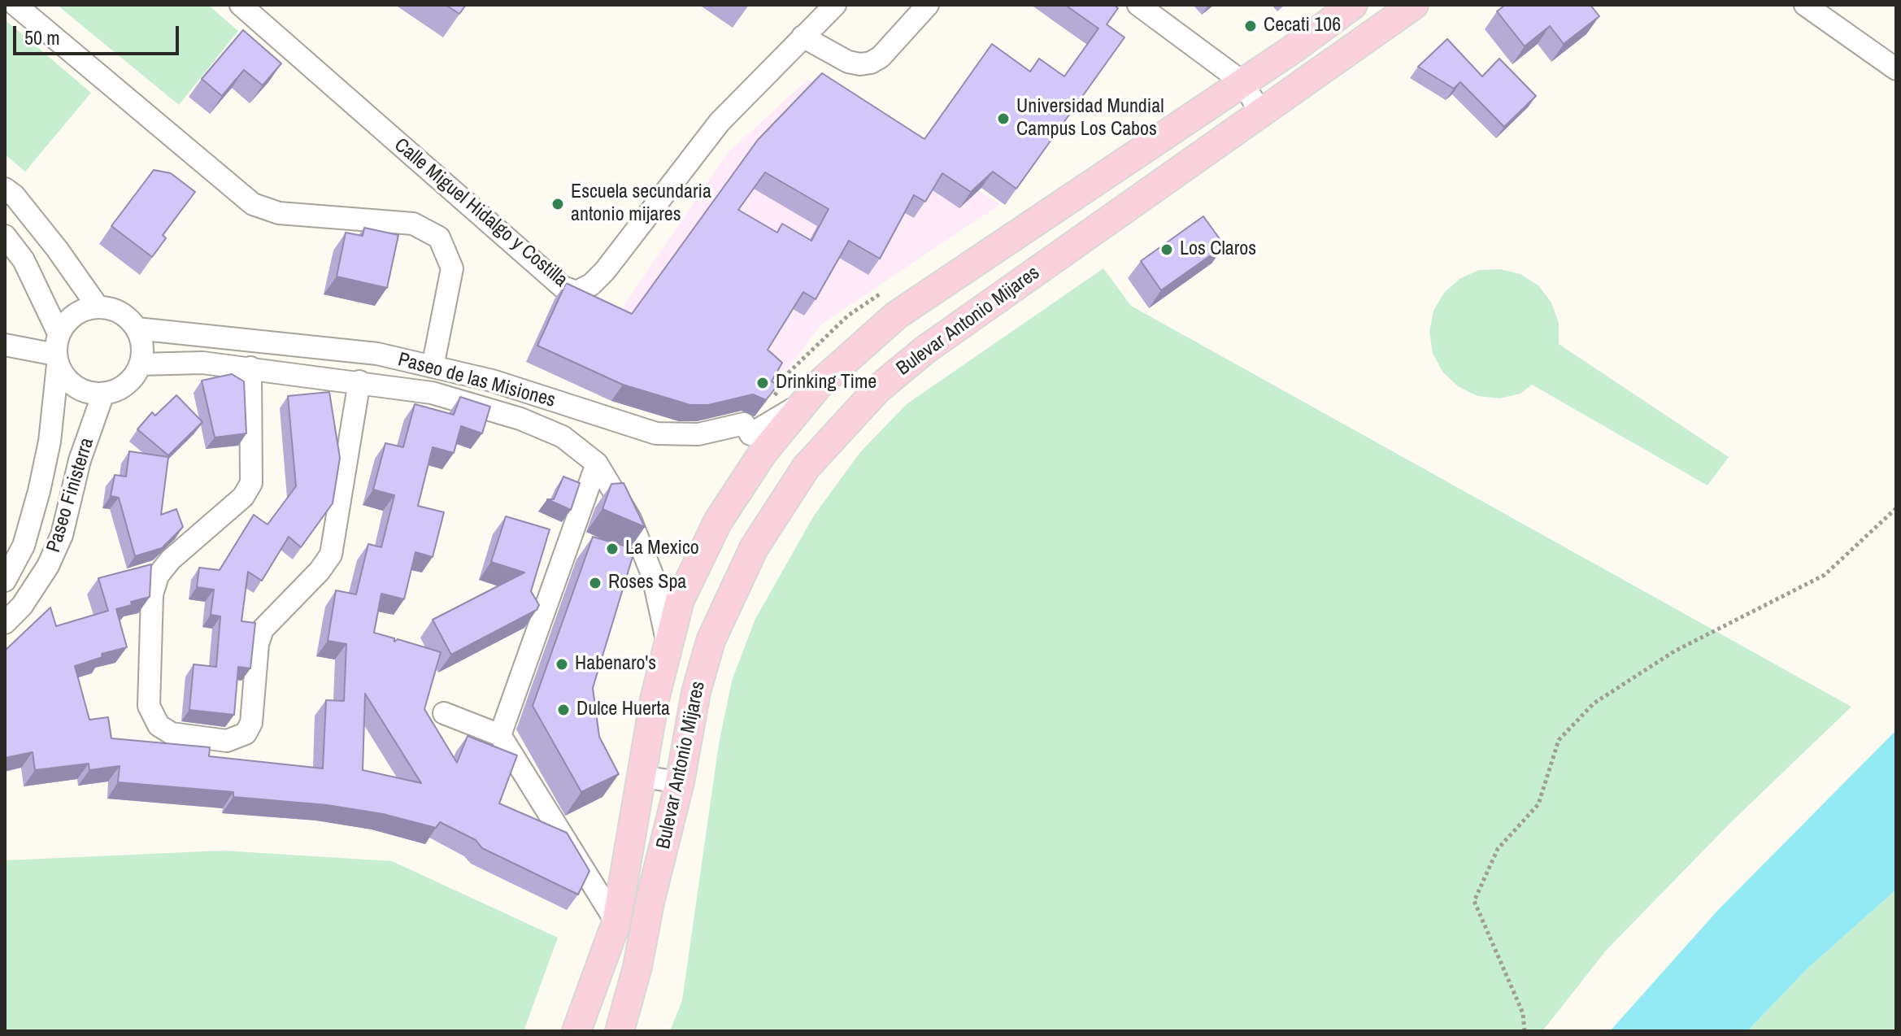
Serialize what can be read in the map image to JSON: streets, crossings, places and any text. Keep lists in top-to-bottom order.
{
  "streets": {
    "main road": ["Bulevar Antonio Mijares"],
    "street": ["Calle Miguel Hidalgo y Costilla", "Paseo de las Misiones", "Paseo Finisterra"]
  },
  "crossings": [
    ["Bulevar Antonio Mijares", "Paseo de las Misiones"],
    ["Paseo de las Misiones", "Paseo Finisterra"]
  ],
  "places": [
    "Cecati 106",
    "Universidad Mundial Campus Los Cabos",
    "Escuela secundaria antonio mijares",
    "Los Claros",
    "Drinking Time",
    "La Mexico",
    "Roses Spa",
    "Habenaro's",
    "Dulce Huerta"
  ],
  "scale_bar": "50 m"
}
